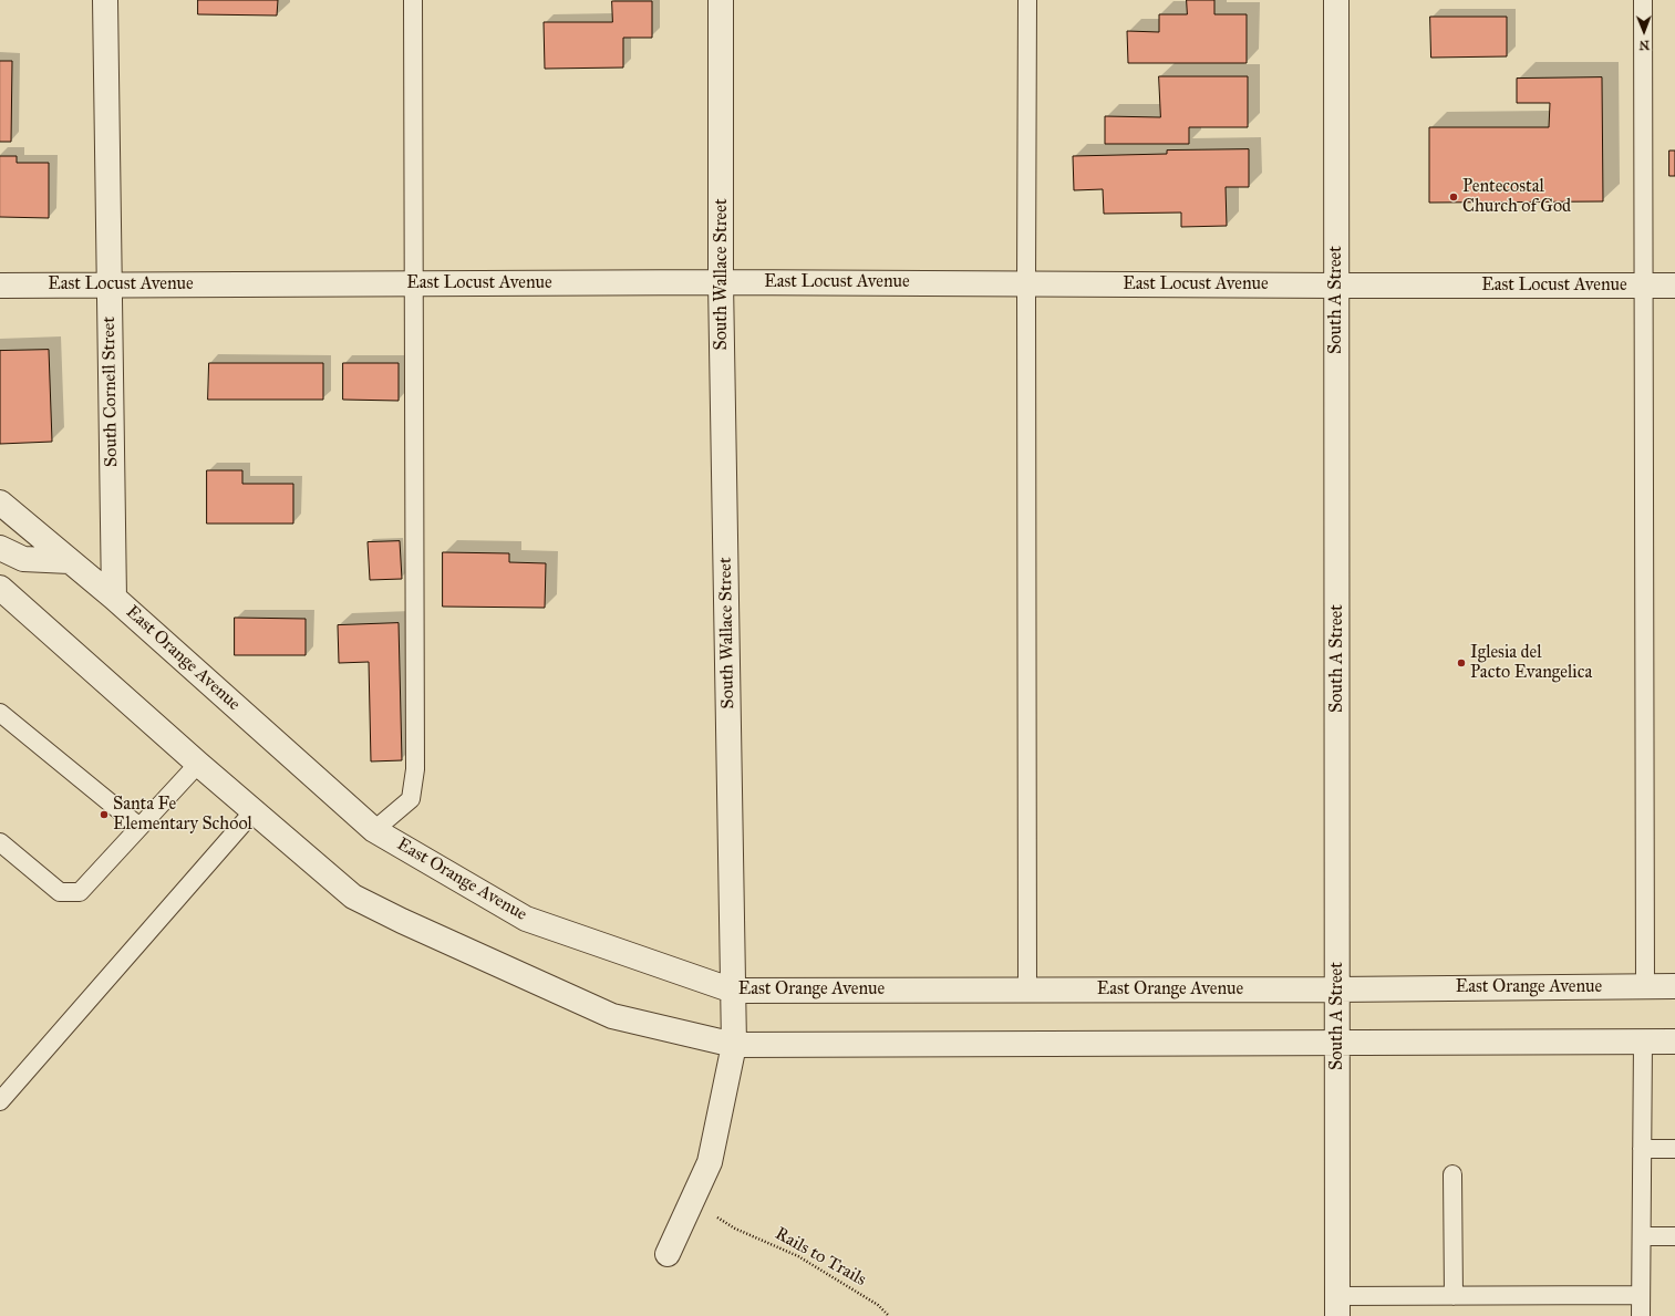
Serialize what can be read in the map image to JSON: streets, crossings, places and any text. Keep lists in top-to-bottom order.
{
  "streets": {
    "street": [
      "South Wallace Street",
      "East Locust Avenue",
      "South A Street",
      "South Cornell Street",
      "East Orange Avenue"
    ],
    "path": ["Rails to Trails"]
  },
  "crossings": [
    ["South Wallace Street", "East Locust Avenue"],
    ["South Wallace Street", "East Orange Avenue"],
    ["East Locust Avenue", "South A Street"],
    ["East Locust Avenue", "South Cornell Street"],
    ["South A Street", "East Orange Avenue"],
    ["South Cornell Street", "East Orange Avenue"]
  ],
  "places": ["Pentecostal Church of God", "Iglesia del Pacto Evangelica", "Santa Fe Elementary School"],
  "north": "bottom"
}
